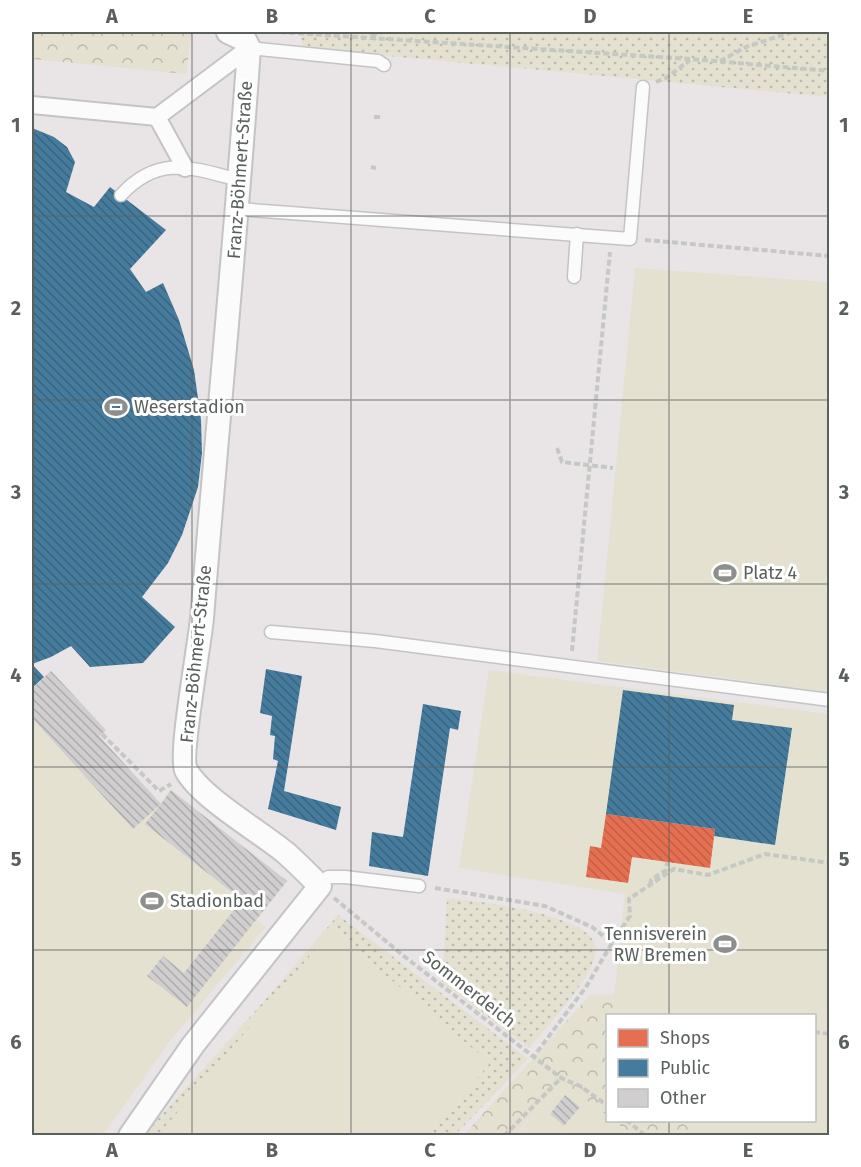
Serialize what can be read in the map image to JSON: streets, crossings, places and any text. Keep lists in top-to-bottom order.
{
  "streets": {
    "street": ["Franz-Böhmert-Straße"],
    "path": ["Sommerdeich"]
  },
  "places": {
    "sports": [
      "Weserstadion",
      "Platz 4",
      "Stadionbad",
      "Tennisverein RW Bremen"
    ]
  },
  "legend": ["Shops", "Public", "Other"],
  "grid": {
    "columns": [
      "A",
      "B",
      "C",
      "D",
      "E"
    ],
    "rows": [
      "1",
      "2",
      "3",
      "4",
      "5",
      "6"
    ]
  }
}
